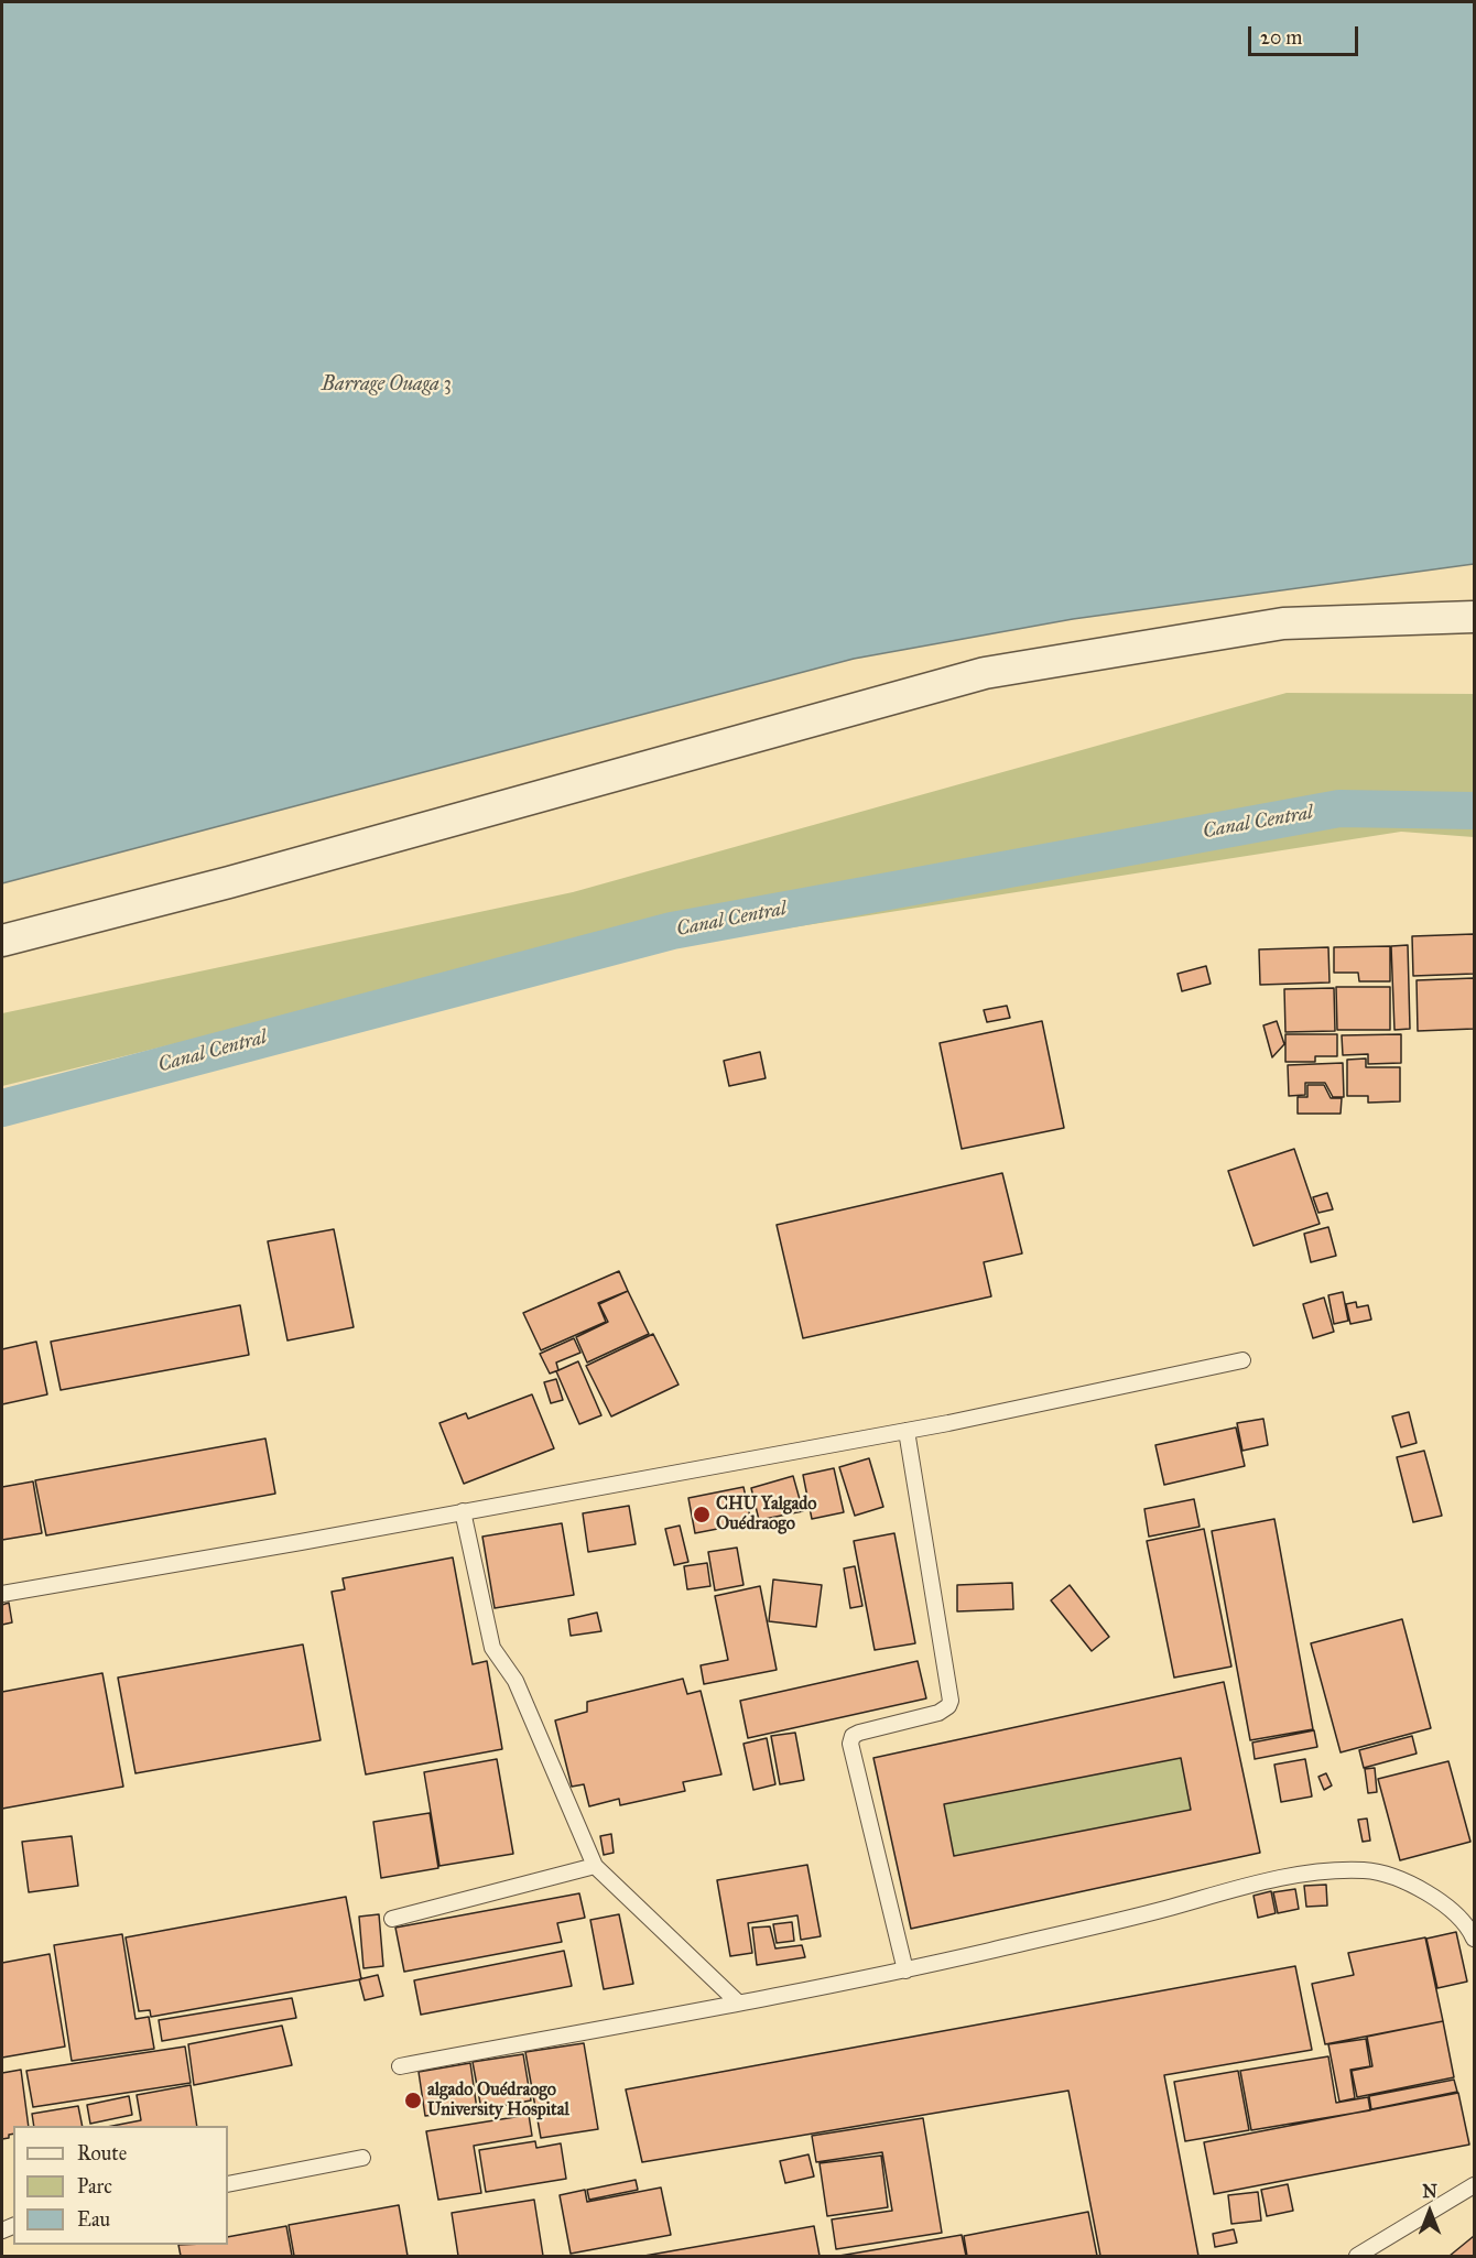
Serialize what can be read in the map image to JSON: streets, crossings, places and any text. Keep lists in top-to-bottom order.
{
  "water": ["Barrage Ouaga 3", "Canal Central"],
  "places": ["CHU Yalgado Ouédraogo", "algado Ouédraogo University Hospital"],
  "legend": ["Route", "Parc", "Eau"],
  "scale_bar": "20 m",
  "north": "top"
}
